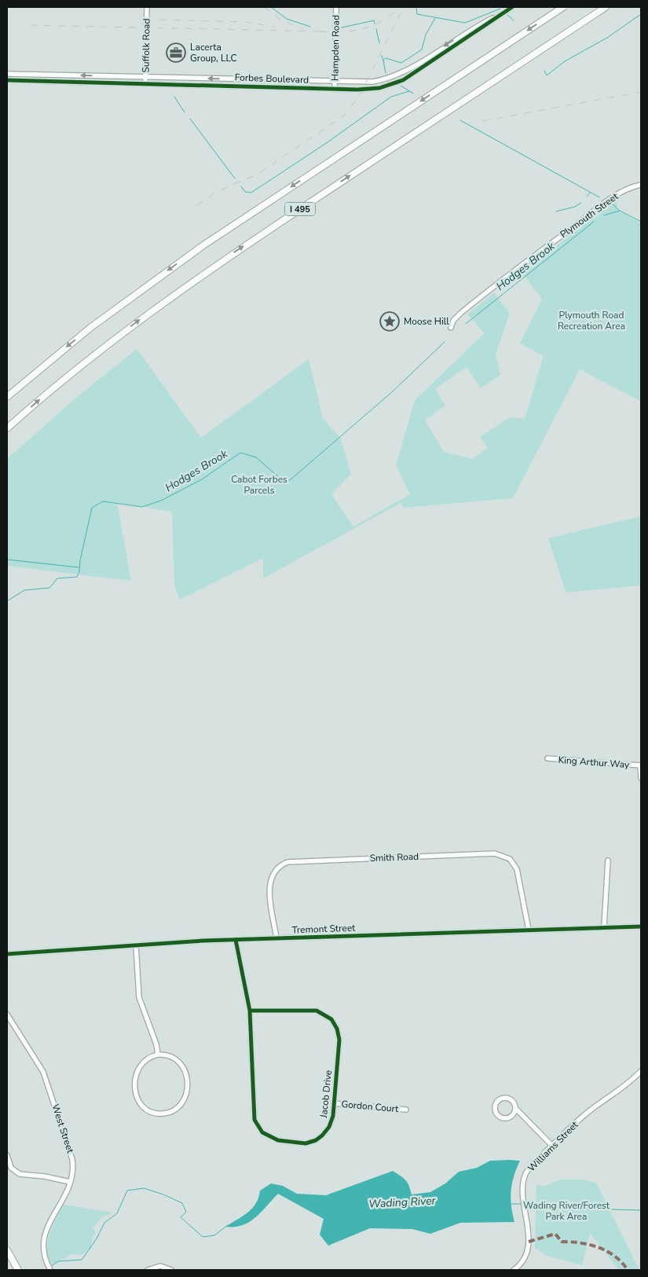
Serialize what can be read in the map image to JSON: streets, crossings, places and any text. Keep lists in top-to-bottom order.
{
  "streets": {
    "highway": ["I 495"],
    "street": [
      "Suffolk Road",
      "Hampden Road",
      "Forbes Boulevard",
      "Plymouth Street",
      "King Arthur Way",
      "Smith Road",
      "Tremont Street",
      "Jacob Drive",
      "Gordon Court",
      "West Street",
      "Williams Street"
    ]
  },
  "crossings": [
    ["Suffolk Road", "Forbes Boulevard"],
    ["Hampden Road", "Forbes Boulevard"],
    ["Smith Road", "Tremont Street"],
    ["Tremont Street", "Jacob Drive"],
    ["Jacob Drive", "Gordon Court"]
  ],
  "water": ["Hodges Brook", "Wading River"],
  "parks": ["Plymouth Road Recreation Area", "Cabot Forbes Parcels", "Wading River/Forest Park Area"],
  "places": {
    "office": ["Lacerta Group, LLC"],
    "place": ["Moose Hill"]
  }
}
